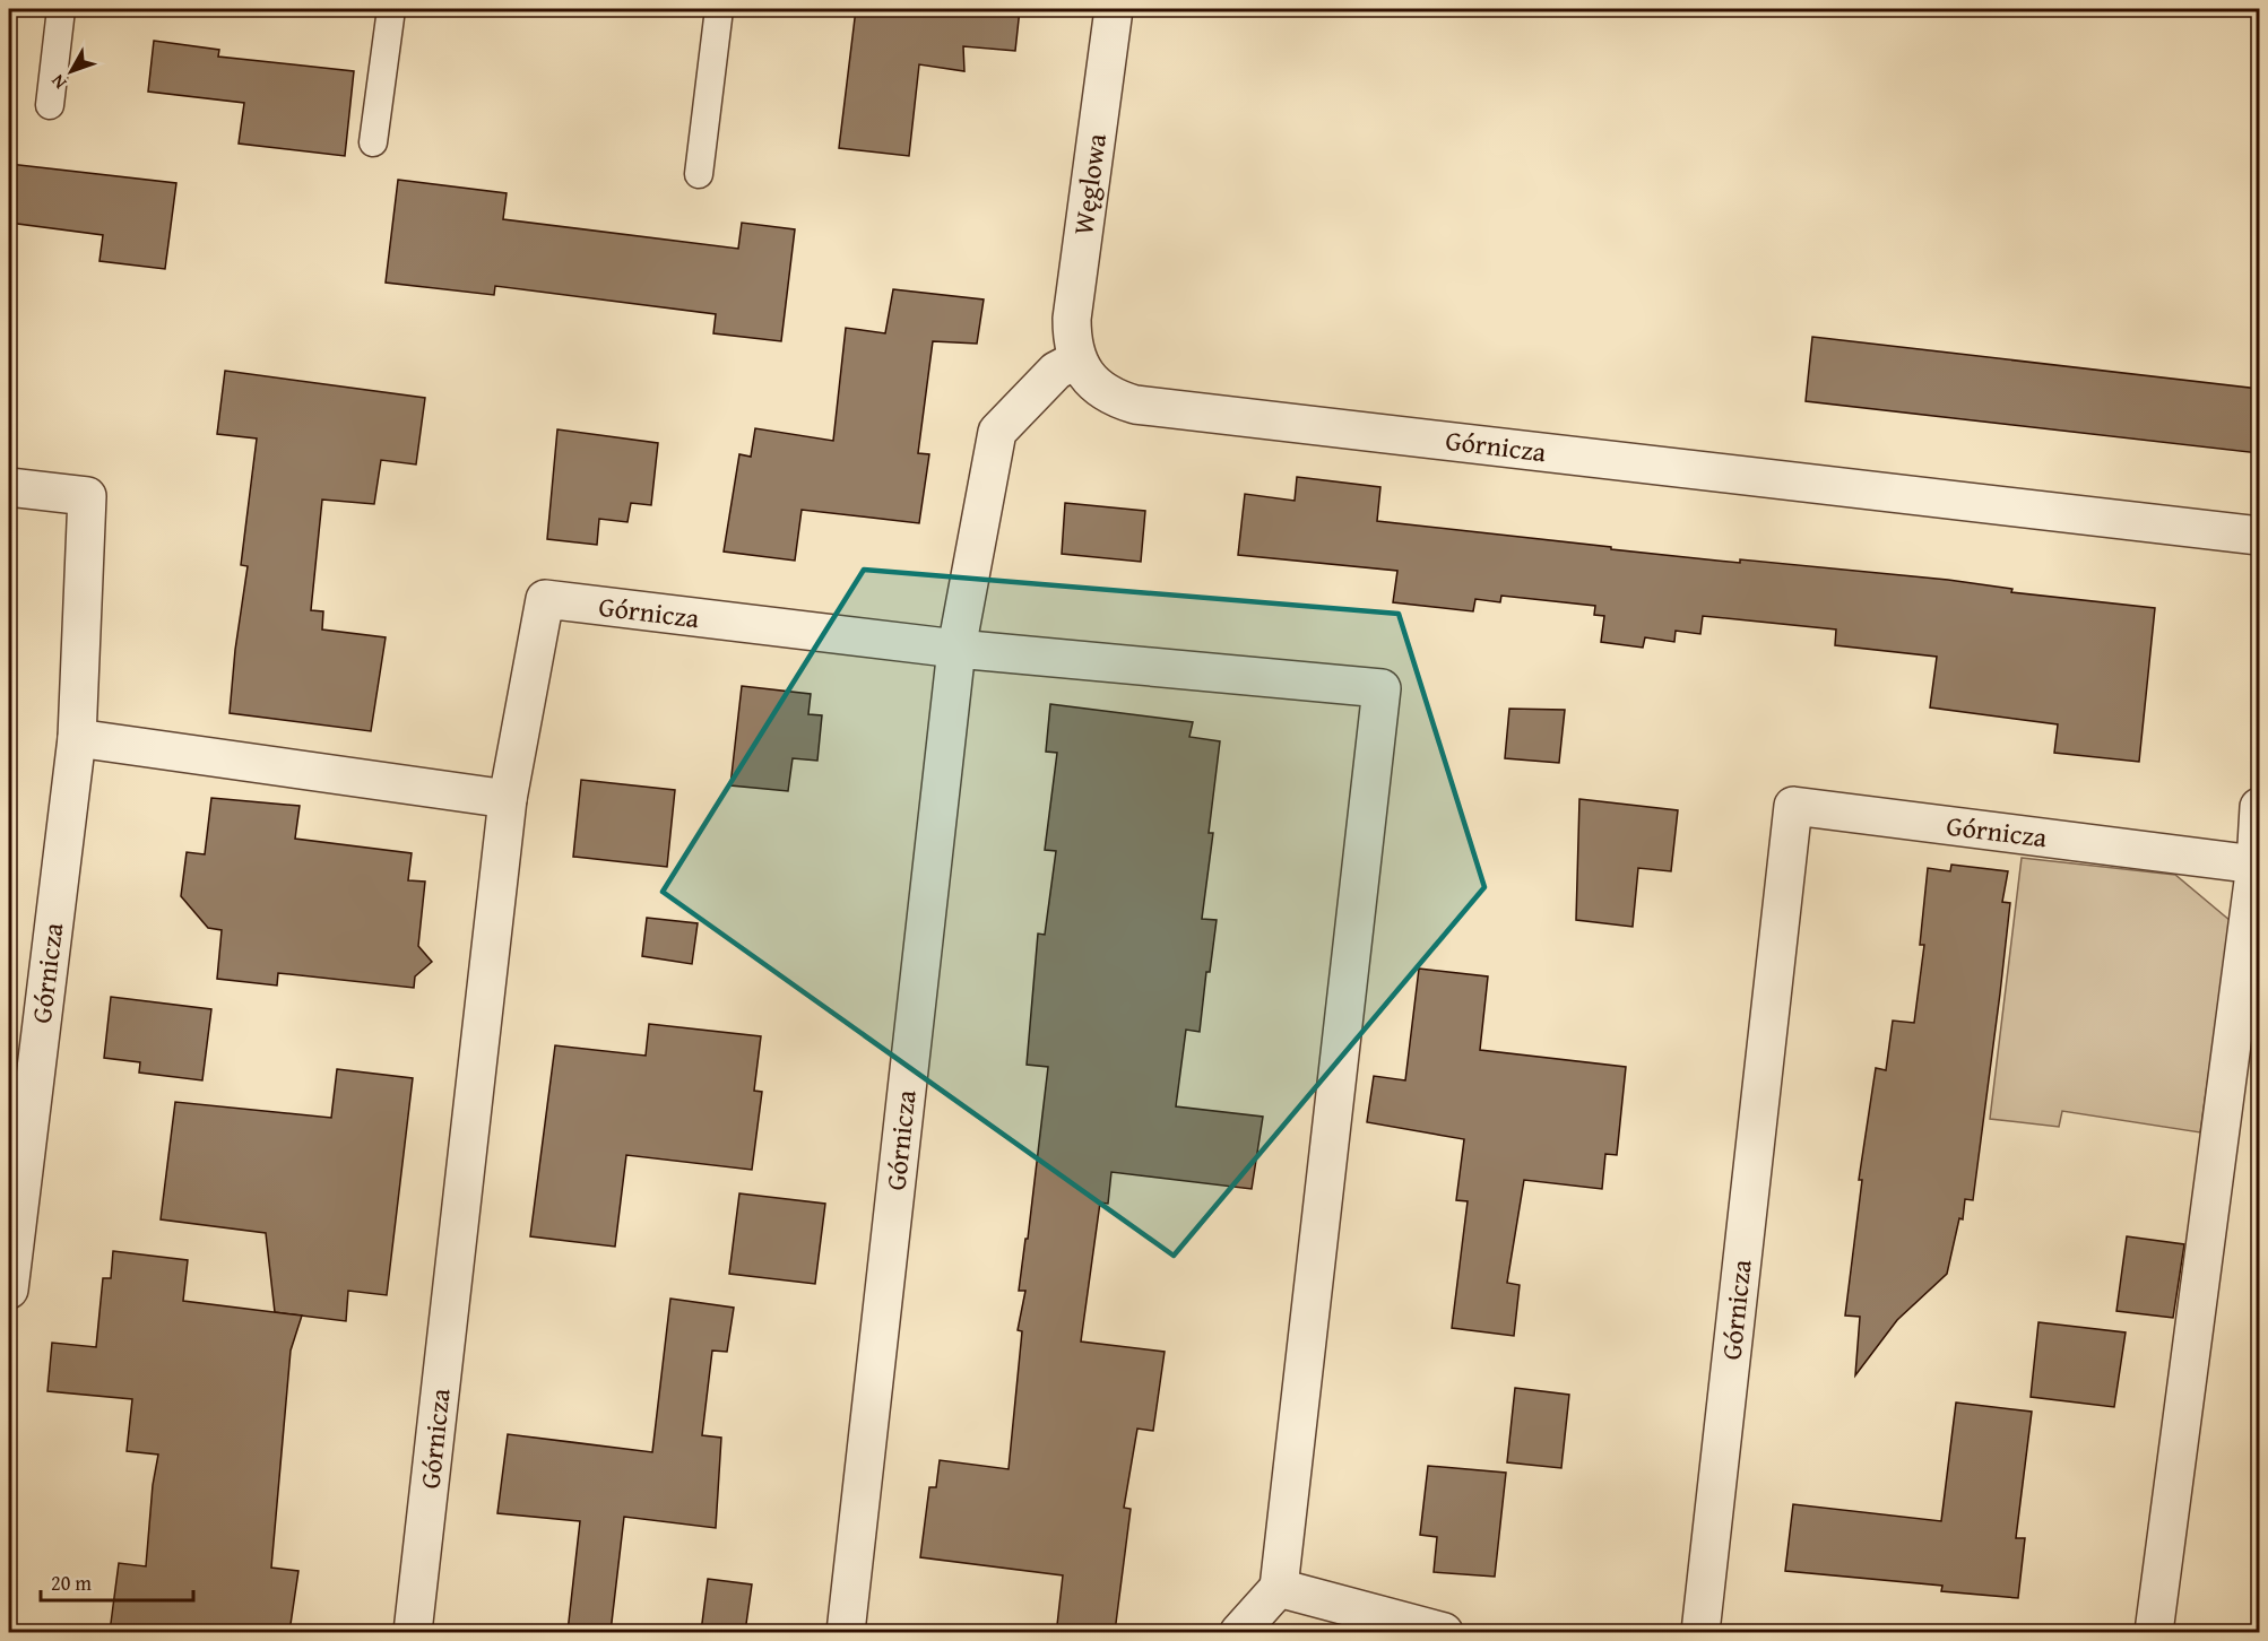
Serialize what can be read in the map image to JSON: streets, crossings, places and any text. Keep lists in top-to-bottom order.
{
  "streets": {
    "street": ["Węglowa", "Górnicza"]
  },
  "crossings": [
    ["Węglowa", "Górnicza"]
  ],
  "scale_bar": "20 m",
  "north": "bottom left"
}
